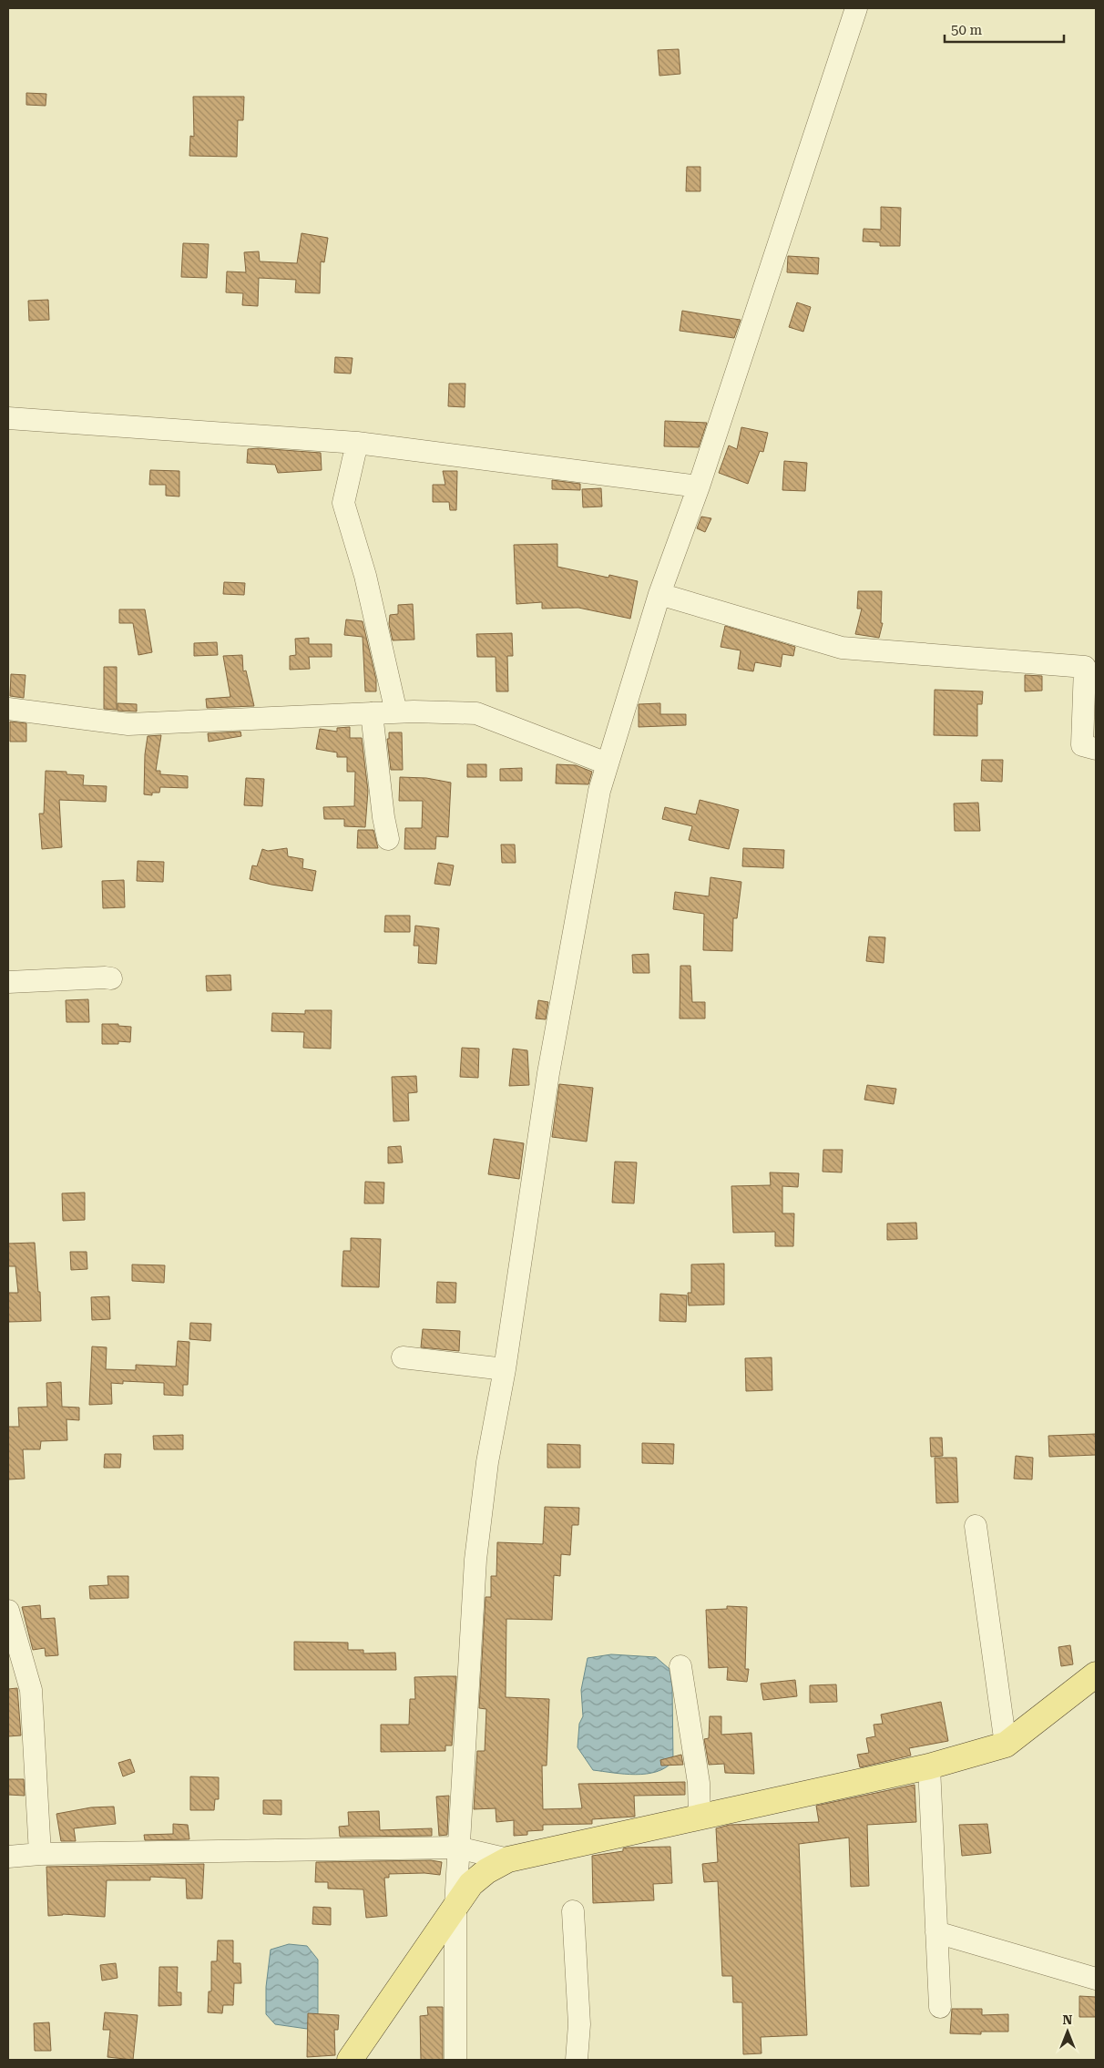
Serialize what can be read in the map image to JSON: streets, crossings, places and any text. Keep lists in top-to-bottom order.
{
  "scale_bar": "50 m",
  "north": "top"
}
